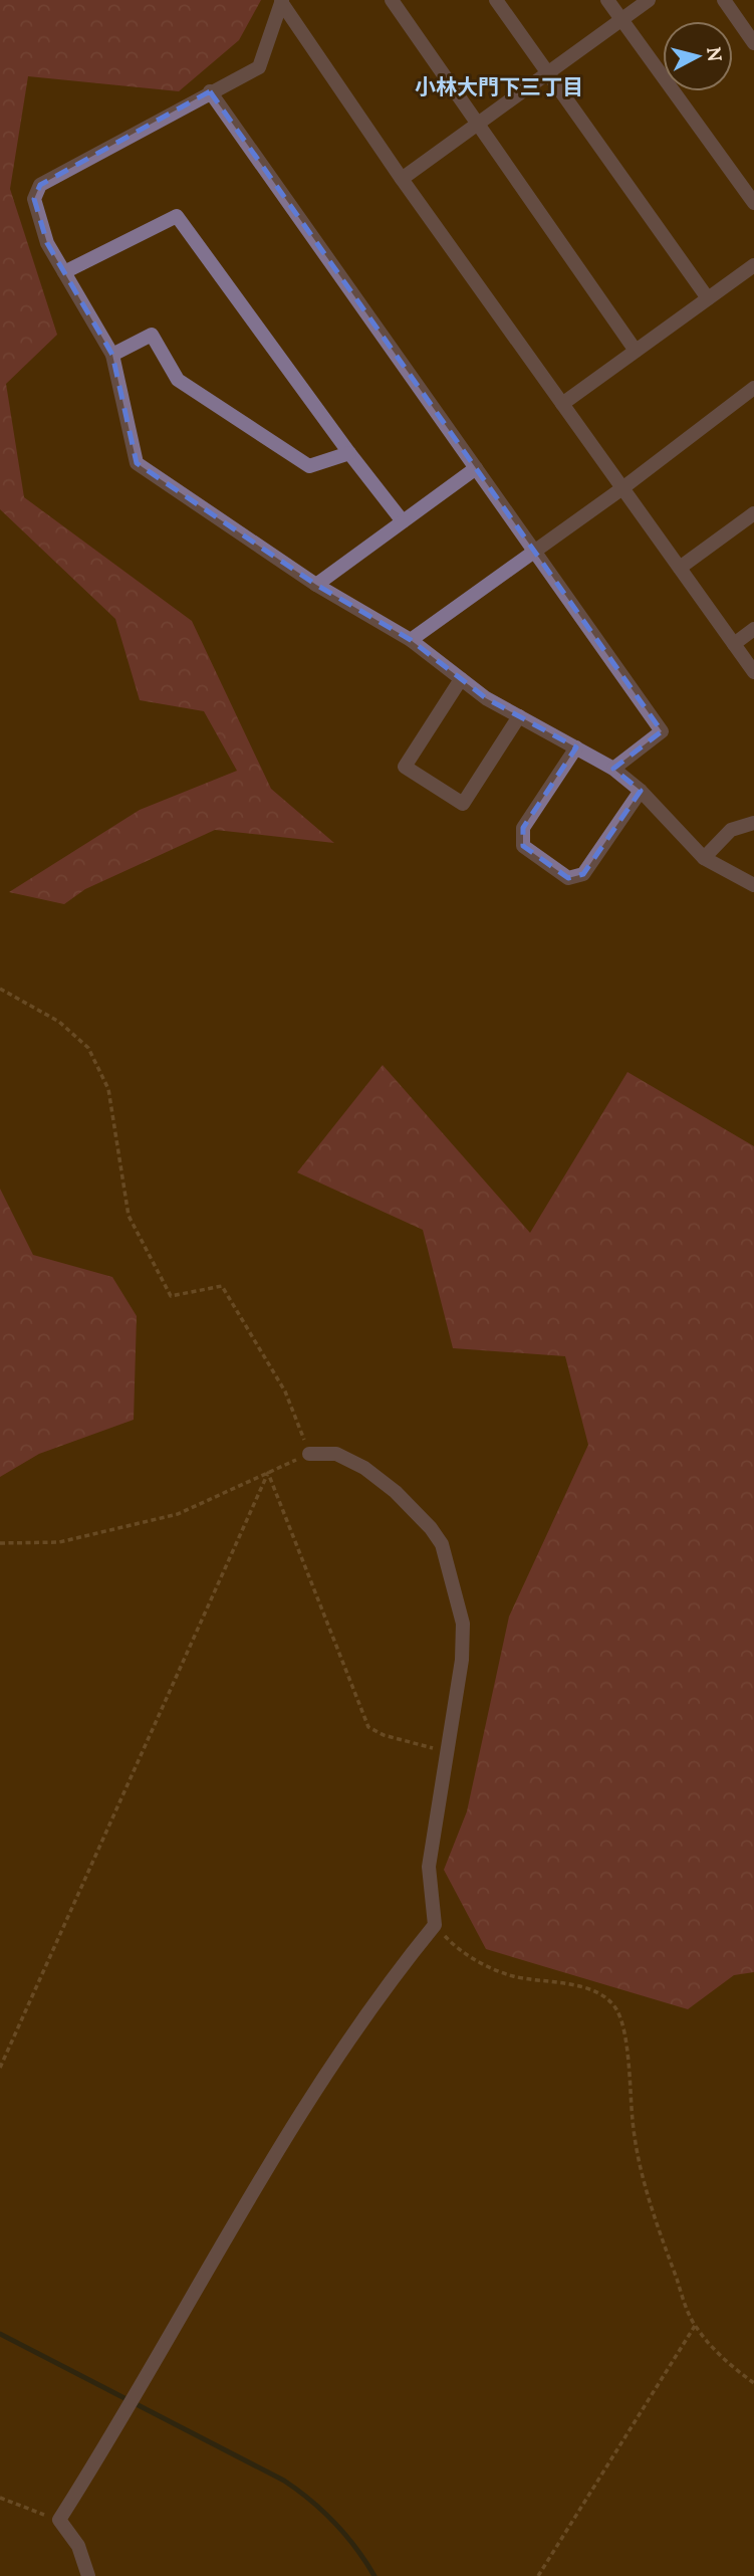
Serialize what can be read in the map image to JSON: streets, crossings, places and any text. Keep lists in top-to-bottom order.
{
  "districts": ["小林大門下三丁目"],
  "north": "right"
}
